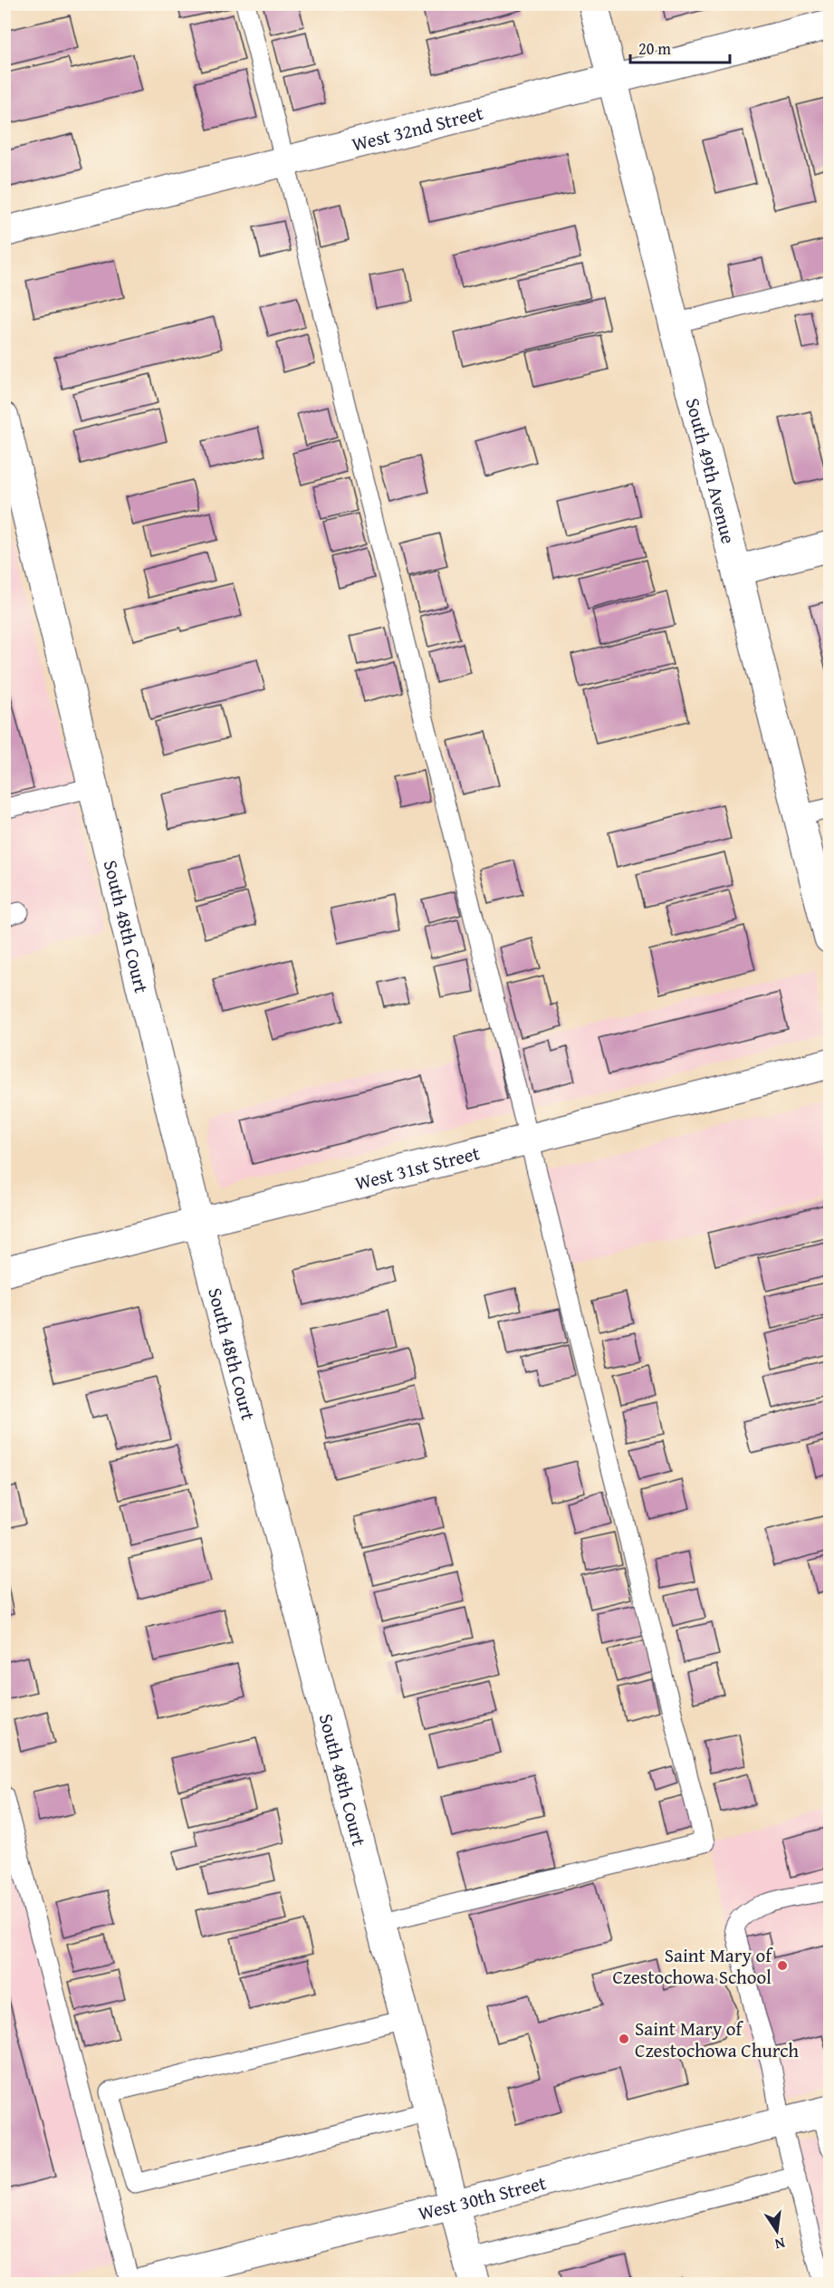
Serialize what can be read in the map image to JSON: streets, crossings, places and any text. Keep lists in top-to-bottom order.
{
  "streets": {
    "street": [
      "West 32nd Street",
      "South 49th Avenue",
      "South 48th Court",
      "West 31st Street",
      "West 30th Street"
    ]
  },
  "crossings": [
    ["West 32nd Street", "South 49th Avenue"],
    ["South 48th Court", "West 31st Street"],
    ["South 48th Court", "West 30th Street"]
  ],
  "places": ["Saint Mary of Czestochowa School", "Saint Mary of Czestochowa Church"],
  "scale_bar": "20 m",
  "north": "bottom"
}
